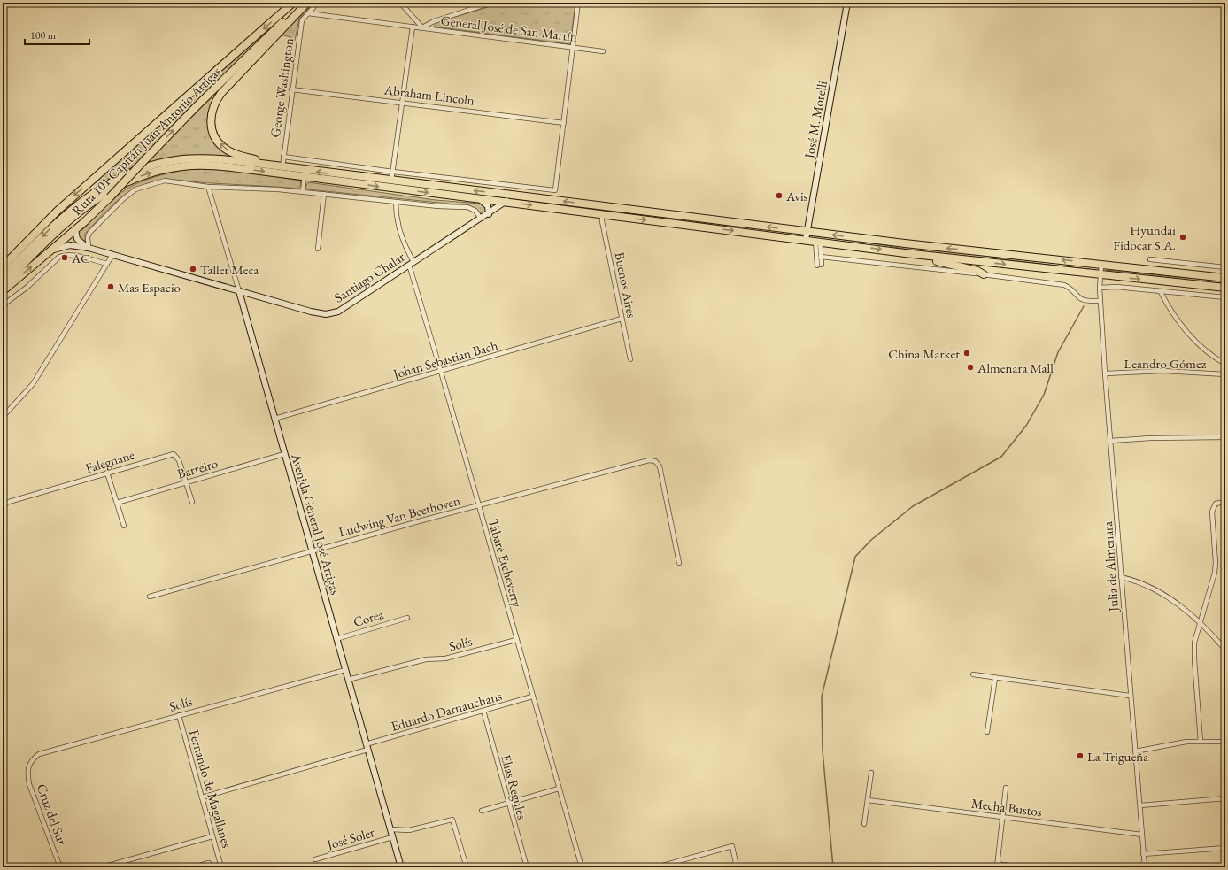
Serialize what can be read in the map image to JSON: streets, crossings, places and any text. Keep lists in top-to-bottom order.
{
  "streets": {
    "highway": ["Ruta 101 Capitán Juan Antonio Artigas"],
    "street": [
      "General José de San Martín",
      "George Washington",
      "Abraham Lincoln",
      "José M. Morelli",
      "Santiago Chalar",
      "Buenos Aires",
      "Johan Sebastian Bach",
      "Leandro Gómez",
      "Falegnane",
      "Barreiro",
      "Ludwing Van Beethoven",
      "Avenida General José Artigas",
      "Tabaré Etcheverry",
      "Julia de Almenara",
      "Corea",
      "Solís",
      "Eduardo Darnauchans",
      "Elias Regules",
      "Fernando de Magallanes",
      "Mecha Bustos",
      "Cruz del Sur",
      "José Soler"
    ]
  },
  "crossings": [
    ["General José de San Martín", "George Washington"],
    ["George Washington", "Abraham Lincoln"],
    ["Ruta 101 Capitán Juan Antonio Artigas", "Santiago Chalar"],
    ["Santiago Chalar", "Avenida General José Artigas"],
    ["Santiago Chalar", "Tabaré Etcheverry"],
    ["Buenos Aires", "Johan Sebastian Bach"],
    ["Johan Sebastian Bach", "Avenida General José Artigas"],
    ["Johan Sebastian Bach", "Tabaré Etcheverry"],
    ["Leandro Gómez", "Julia de Almenara"],
    ["Falegnane", "Barreiro"],
    ["Barreiro", "Avenida General José Artigas"],
    ["Ludwing Van Beethoven", "Avenida General José Artigas"],
    ["Ludwing Van Beethoven", "Tabaré Etcheverry"],
    ["Avenida General José Artigas", "Corea"],
    ["Avenida General José Artigas", "Solís"],
    ["Avenida General José Artigas", "Eduardo Darnauchans"],
    ["Avenida General José Artigas", "José Soler"],
    ["Tabaré Etcheverry", "Solís"],
    ["Tabaré Etcheverry", "Eduardo Darnauchans"],
    ["Julia de Almenara", "Mecha Bustos"],
    ["Solís", "Fernando de Magallanes"],
    ["Solís", "Cruz del Sur"],
    ["Eduardo Darnauchans", "Elias Regules"],
    ["Eduardo Darnauchans", "Fernando de Magallanes"]
  ],
  "places": [
    "Avis",
    "Hyundai Fidocar S.A.",
    "AC",
    "Taller Meca",
    "Mas Espacio",
    "China Market",
    "Almenara Mall",
    "La Trigueña"
  ],
  "scale_bar": "100 m"
}
